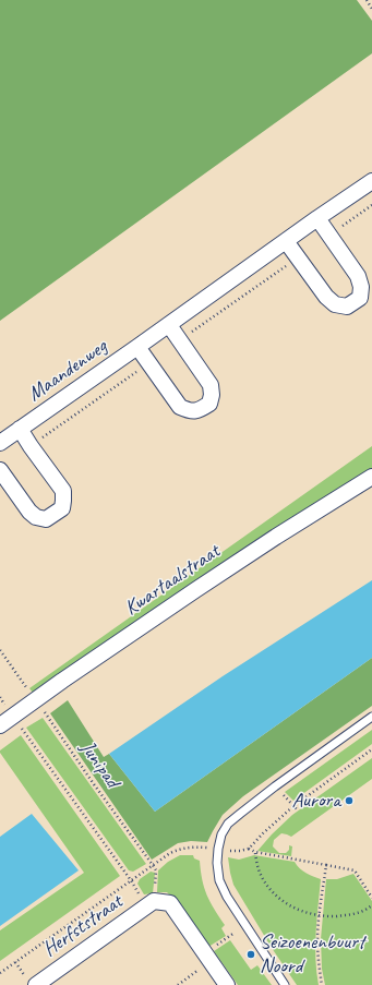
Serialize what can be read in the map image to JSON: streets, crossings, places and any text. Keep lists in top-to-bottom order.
{
  "streets": {
    "street": ["Maandenweg", "Kwartaalstraat", "Herfststraat"],
    "path": ["Junipad"]
  },
  "crossings": [
    ["Kwartaalstraat", "Junipad"],
    ["Junipad", "Herfststraat"]
  ],
  "places": ["Aurora", "Seizoenenbuurt Noord"]
}
